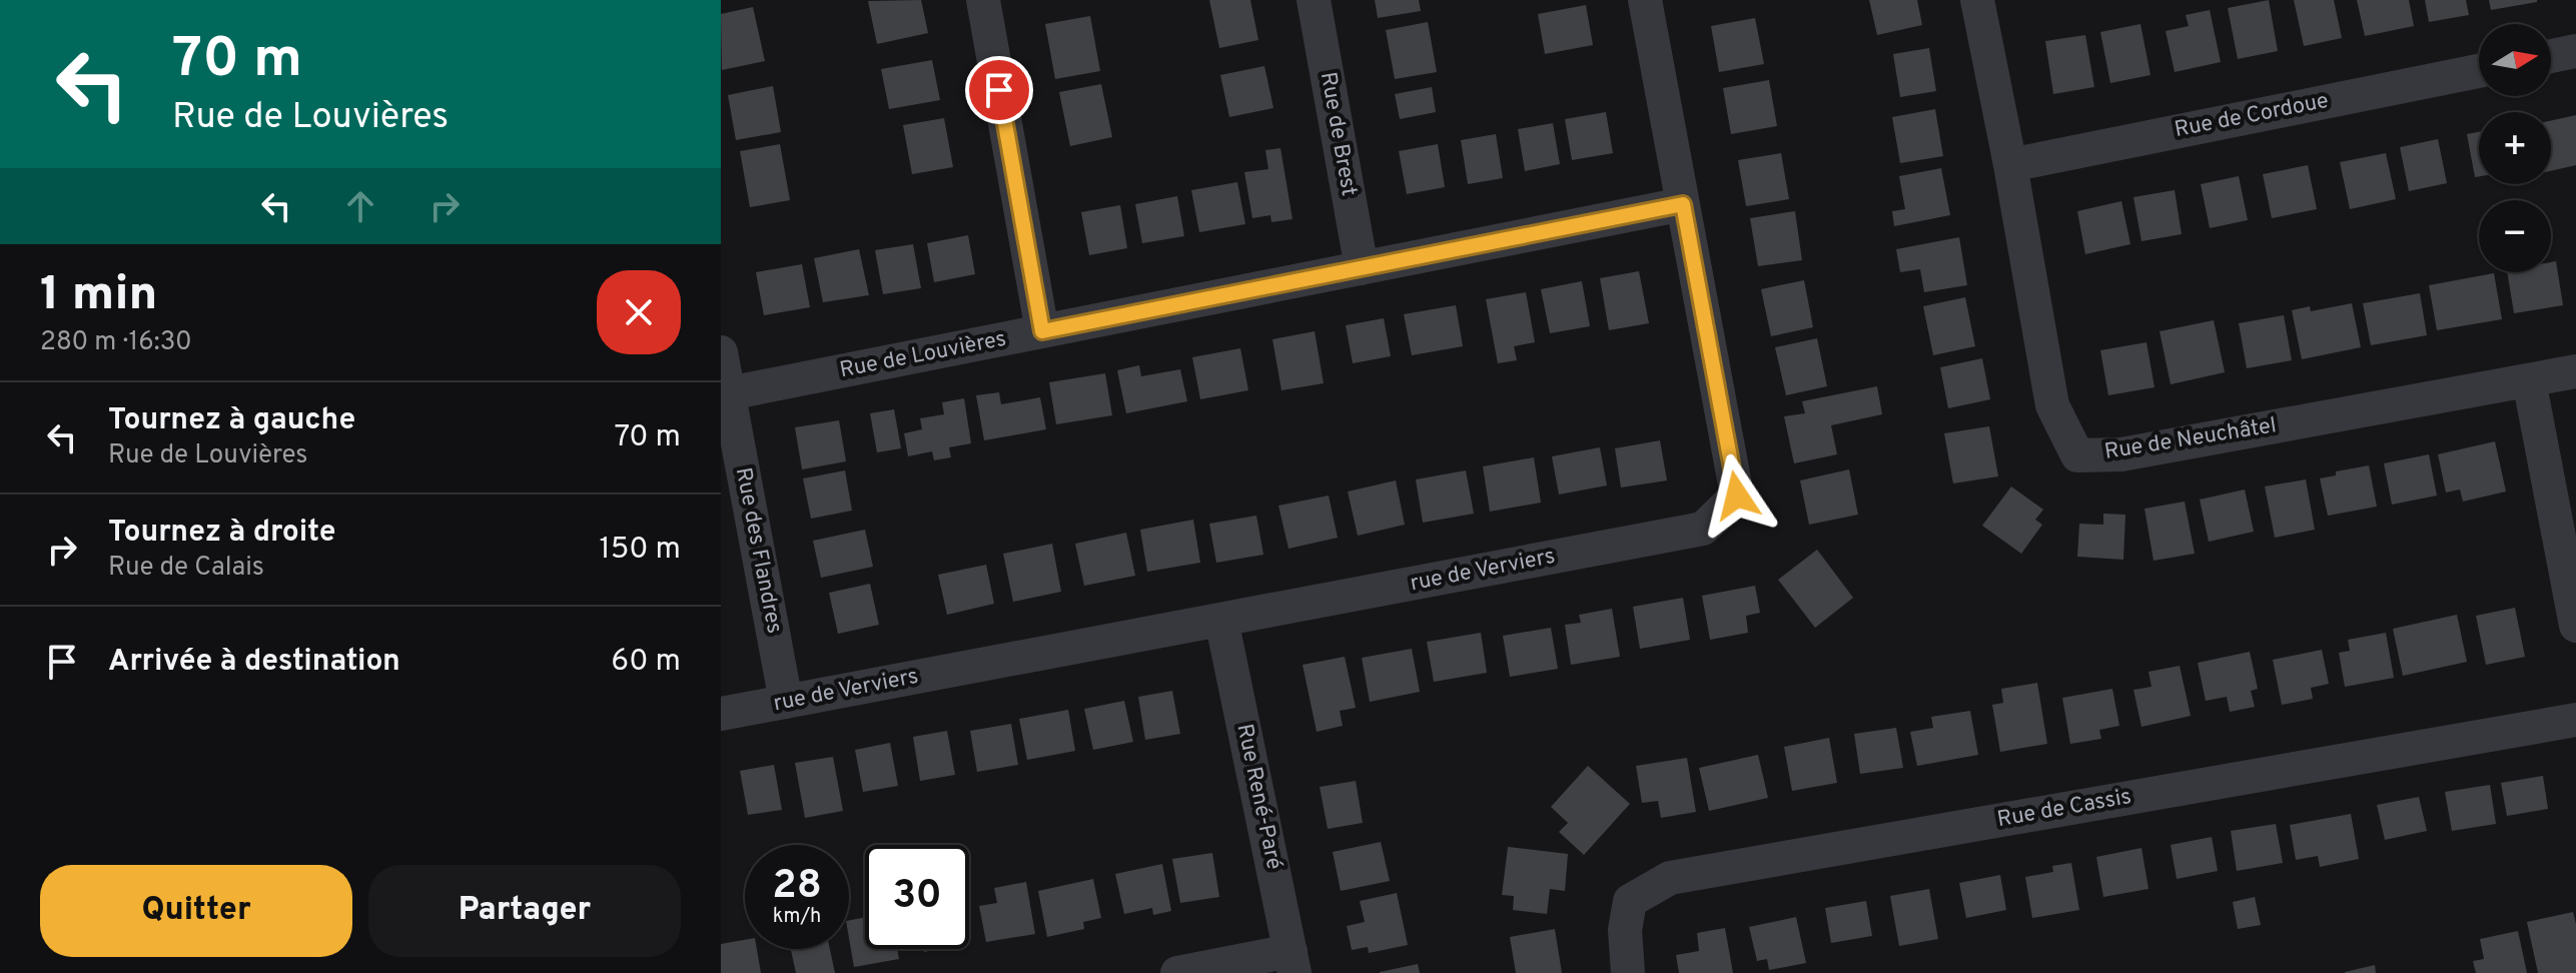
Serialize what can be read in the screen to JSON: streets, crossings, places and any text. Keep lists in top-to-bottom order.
{
  "streets": {
    "street": [
      "Rue de Cordoue",
      "Rue de Brest",
      "Rue de Louvières",
      "Rue de Neuchâtel",
      "Rue des Flandres",
      "rue de Verviers",
      "Rue René-Paré",
      "Rue de Cassis"
    ]
  },
  "crossings": [
    ["Rue de Cordoue", "Rue de Neuchâtel"],
    ["Rue de Brest", "Rue de Louvières"],
    ["Rue de Louvières", "Rue des Flandres"],
    ["Rue de Louvières", "rue de Verviers"],
    ["Rue des Flandres", "rue de Verviers"],
    ["rue de Verviers", "Rue René-Paré"]
  ],
  "north": "right",
  "page": {
    "turn": ["70 m", "Rue de Louvières"],
    "map_buttons": ["+", "−"],
    "heading": ["1 min", "280 m · 16:30"],
    "list": [
      {
        "name": "Tournez à gauche",
        "note": "Rue de Louvières",
        "value": "70 m"
      },
      {
        "name": "Tournez à droite",
        "note": "Rue de Calais",
        "value": "150 m"
      },
      {
        "name": "Arrivée à destination",
        "value": "60 m"
      }
    ],
    "speed": "28 km/h",
    "limit": "30",
    "buttons": ["Quitter", "Partager"]
  }
}
